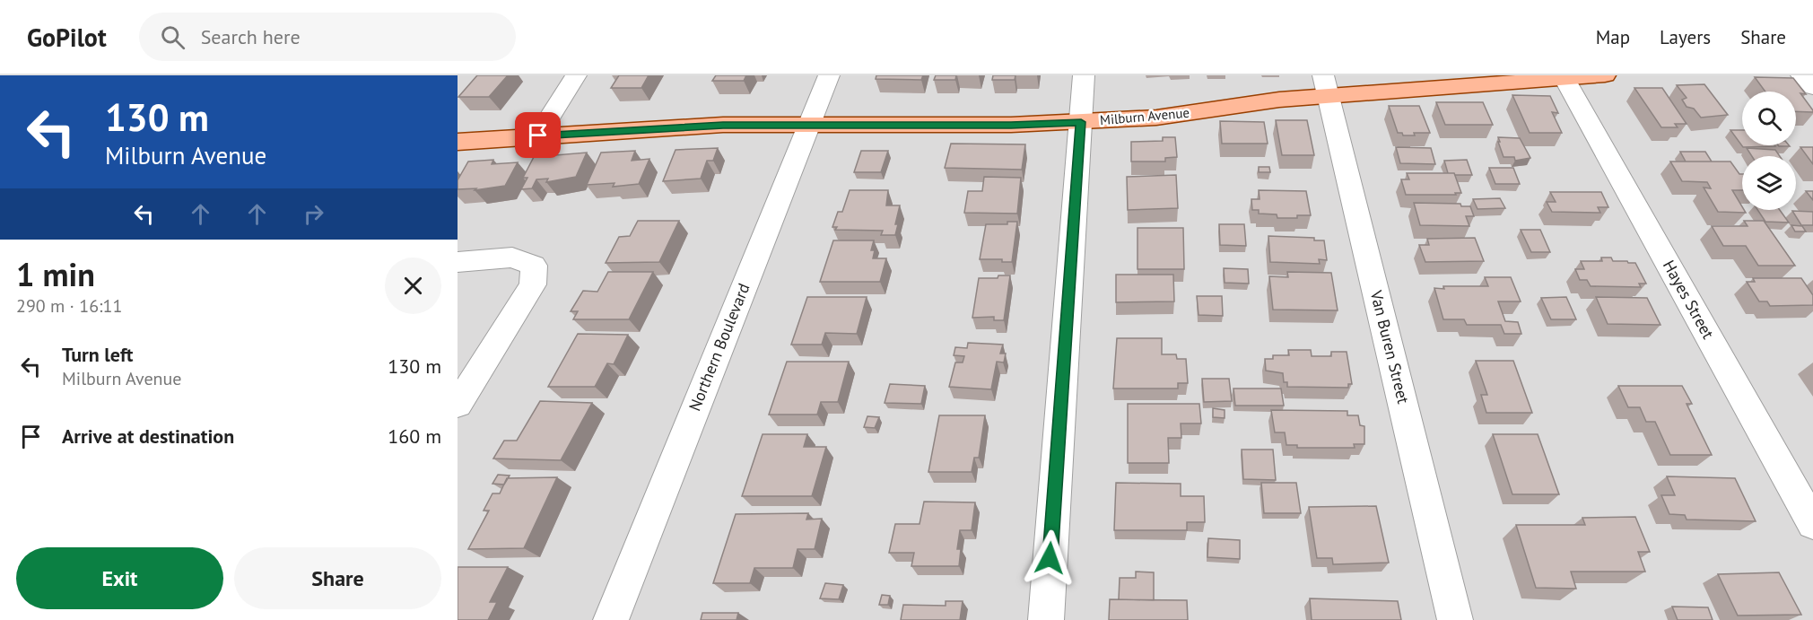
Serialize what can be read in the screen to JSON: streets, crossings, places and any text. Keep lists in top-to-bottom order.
{
  "streets": {
    "main road": ["Milburn Avenue"],
    "street": ["Hayes Street", "Northern Boulevard", "Van Buren Street"]
  },
  "crossings": [
    ["Milburn Avenue", "Hayes Street"],
    ["Milburn Avenue", "Northern Boulevard"],
    ["Milburn Avenue", "Van Buren Street"]
  ],
  "page": {
    "header": "GoPilot",
    "search": "Search here",
    "nav": ["Map", "Layers", "Share"],
    "turn": ["130 m", "Milburn Avenue"],
    "heading": ["1 min", "290 m · 16:11"],
    "list": [
      {
        "name": "Turn left",
        "note": "Milburn Avenue",
        "value": "130 m"
      },
      {
        "name": "Arrive at destination",
        "value": "160 m"
      }
    ],
    "buttons": ["Exit", "Share"]
  }
}
